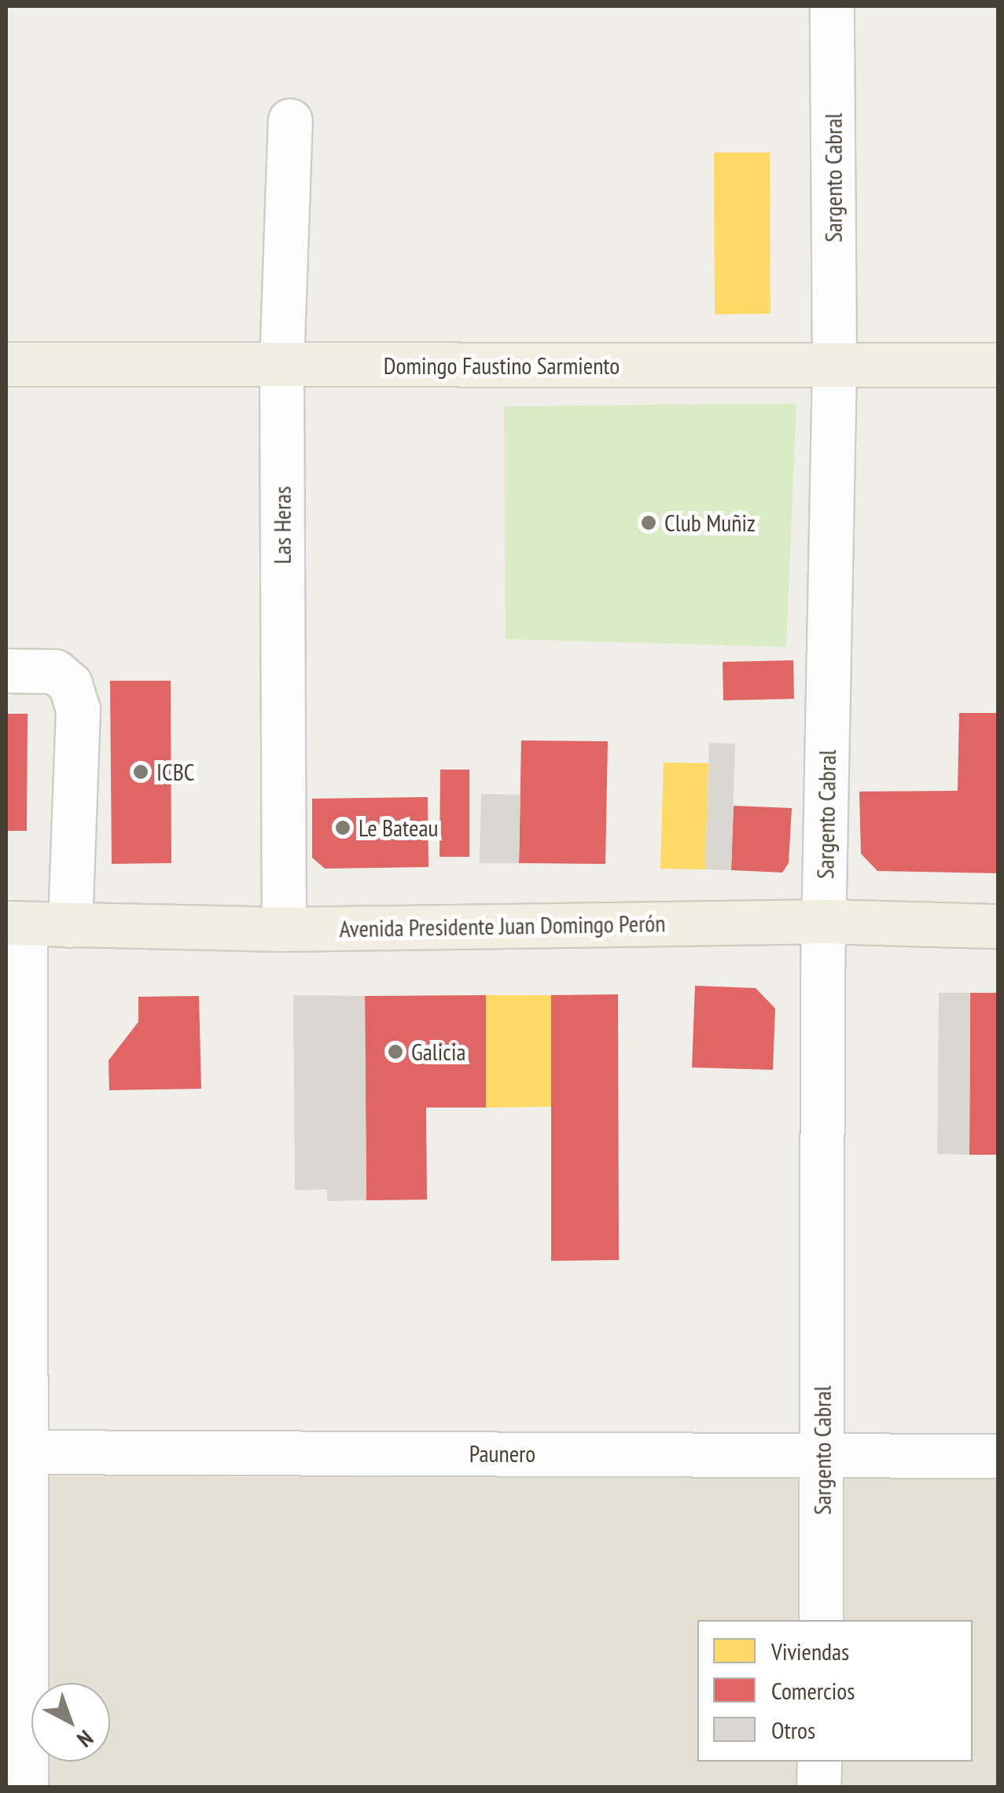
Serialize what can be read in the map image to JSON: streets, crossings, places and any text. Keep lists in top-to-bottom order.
{
  "streets": {
    "main road": ["Domingo Faustino Sarmiento", "Avenida Presidente Juan Domingo Perón"],
    "street": ["Sargento Cabral", "Las Heras", "Paunero"]
  },
  "crossings": [
    ["Sargento Cabral", "Domingo Faustino Sarmiento"],
    ["Sargento Cabral", "Avenida Presidente Juan Domingo Perón"],
    ["Sargento Cabral", "Paunero"],
    ["Domingo Faustino Sarmiento", "Las Heras"],
    ["Las Heras", "Avenida Presidente Juan Domingo Perón"]
  ],
  "places": [
    "Club Muñiz",
    "ICBC",
    "Le Bateau",
    "Galicia"
  ],
  "legend": ["Viviendas", "Comercios", "Otros"],
  "north": "bottom right"
}
